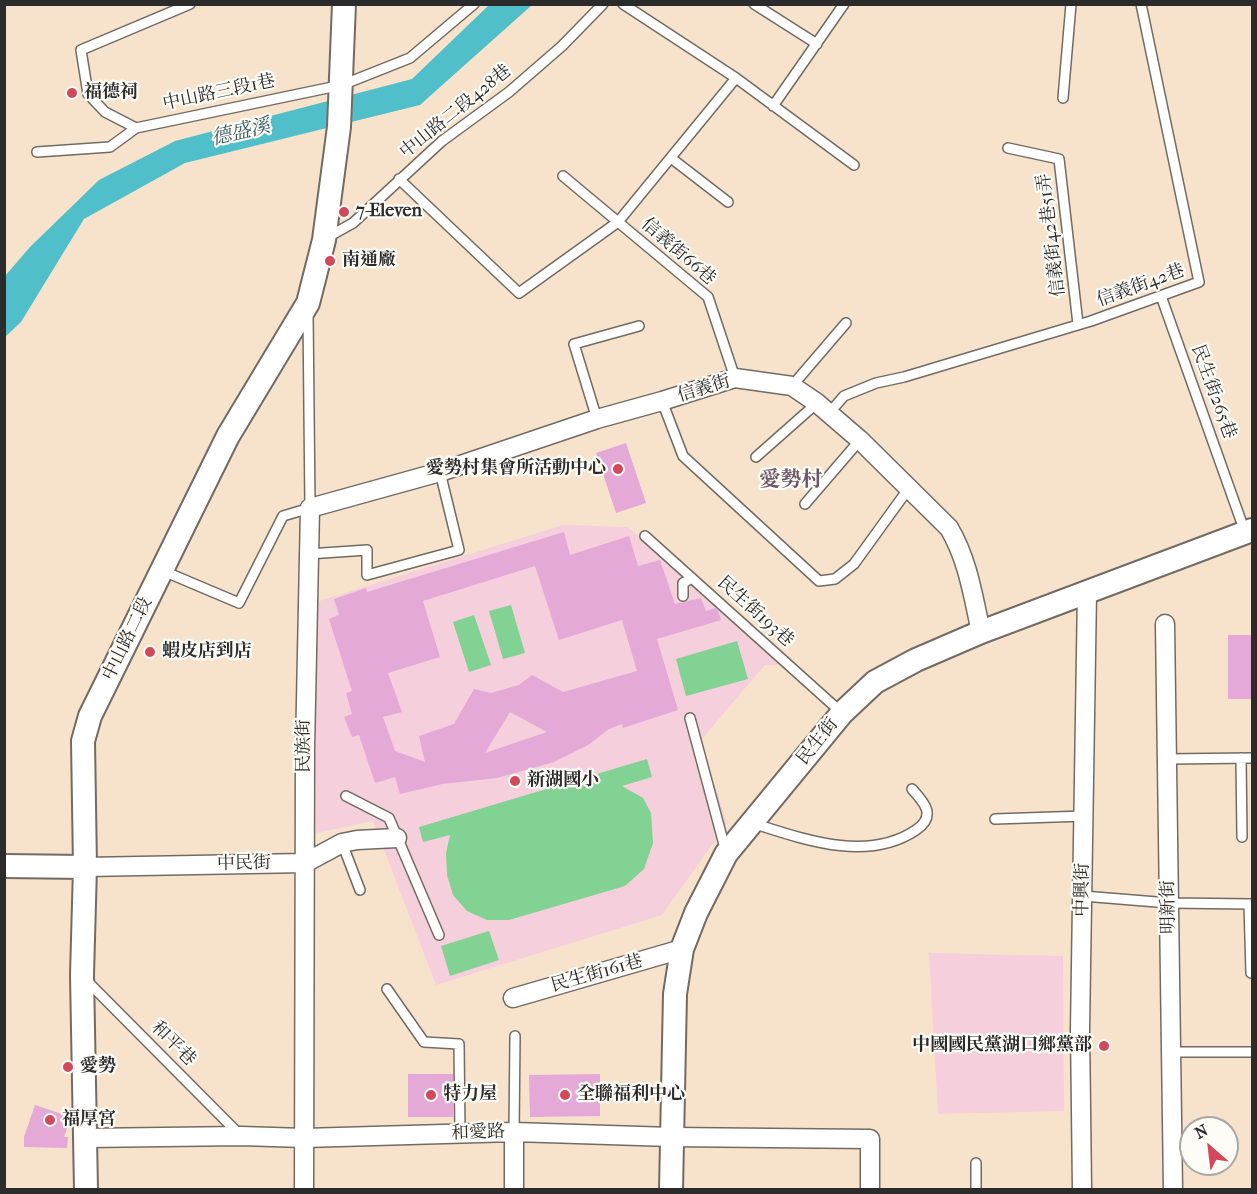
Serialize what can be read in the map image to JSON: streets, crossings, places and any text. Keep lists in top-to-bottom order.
{
  "streets": {
    "street": [
      "信義街",
      "中山路二段",
      "民生街",
      "民族街",
      "中民街",
      "中興街",
      "明新街",
      "民生街161巷",
      "和愛路"
    ],
    "lane": [
      "中山路三段1巷",
      "中山路二段428巷",
      "信義街42巷51弄",
      "信義街66巷",
      "信義街42巷",
      "民生街265巷",
      "民生街193巷",
      "和平巷"
    ]
  },
  "crossings": [
    ["中山路三段1巷", "中山路二段"],
    ["中山路二段428巷", "中山路二段"],
    ["信義街42巷51弄", "信義街42巷"],
    ["信義街66巷", "信義街"],
    ["信義街42巷", "信義街"],
    ["信義街42巷", "民生街265巷"],
    ["信義街", "民生街"],
    ["信義街", "民族街"],
    ["民生街265巷", "民生街"],
    ["民生街193巷", "民生街"],
    ["中山路二段", "民族街"],
    ["中山路二段", "中民街"],
    ["中山路二段", "和平巷"],
    ["中山路二段", "和愛路"],
    ["民生街", "中興街"],
    ["民生街", "民生街161巷"],
    ["民生街", "和愛路"],
    ["民族街", "中民街"],
    ["民族街", "和愛路"],
    ["和平巷", "和愛路"]
  ],
  "districts": ["愛勢村"],
  "water": ["德盛溪"],
  "places": [
    "福德祠",
    "7-Eleven",
    "南通廠",
    "愛勢村集會所活動中心",
    "蝦皮店到店",
    "新湖國小",
    "中國國民黨湖口鄉黨部",
    "愛勢",
    "特力屋",
    "全聯福利中心",
    "福厚宮"
  ],
  "north": "top left"
}
